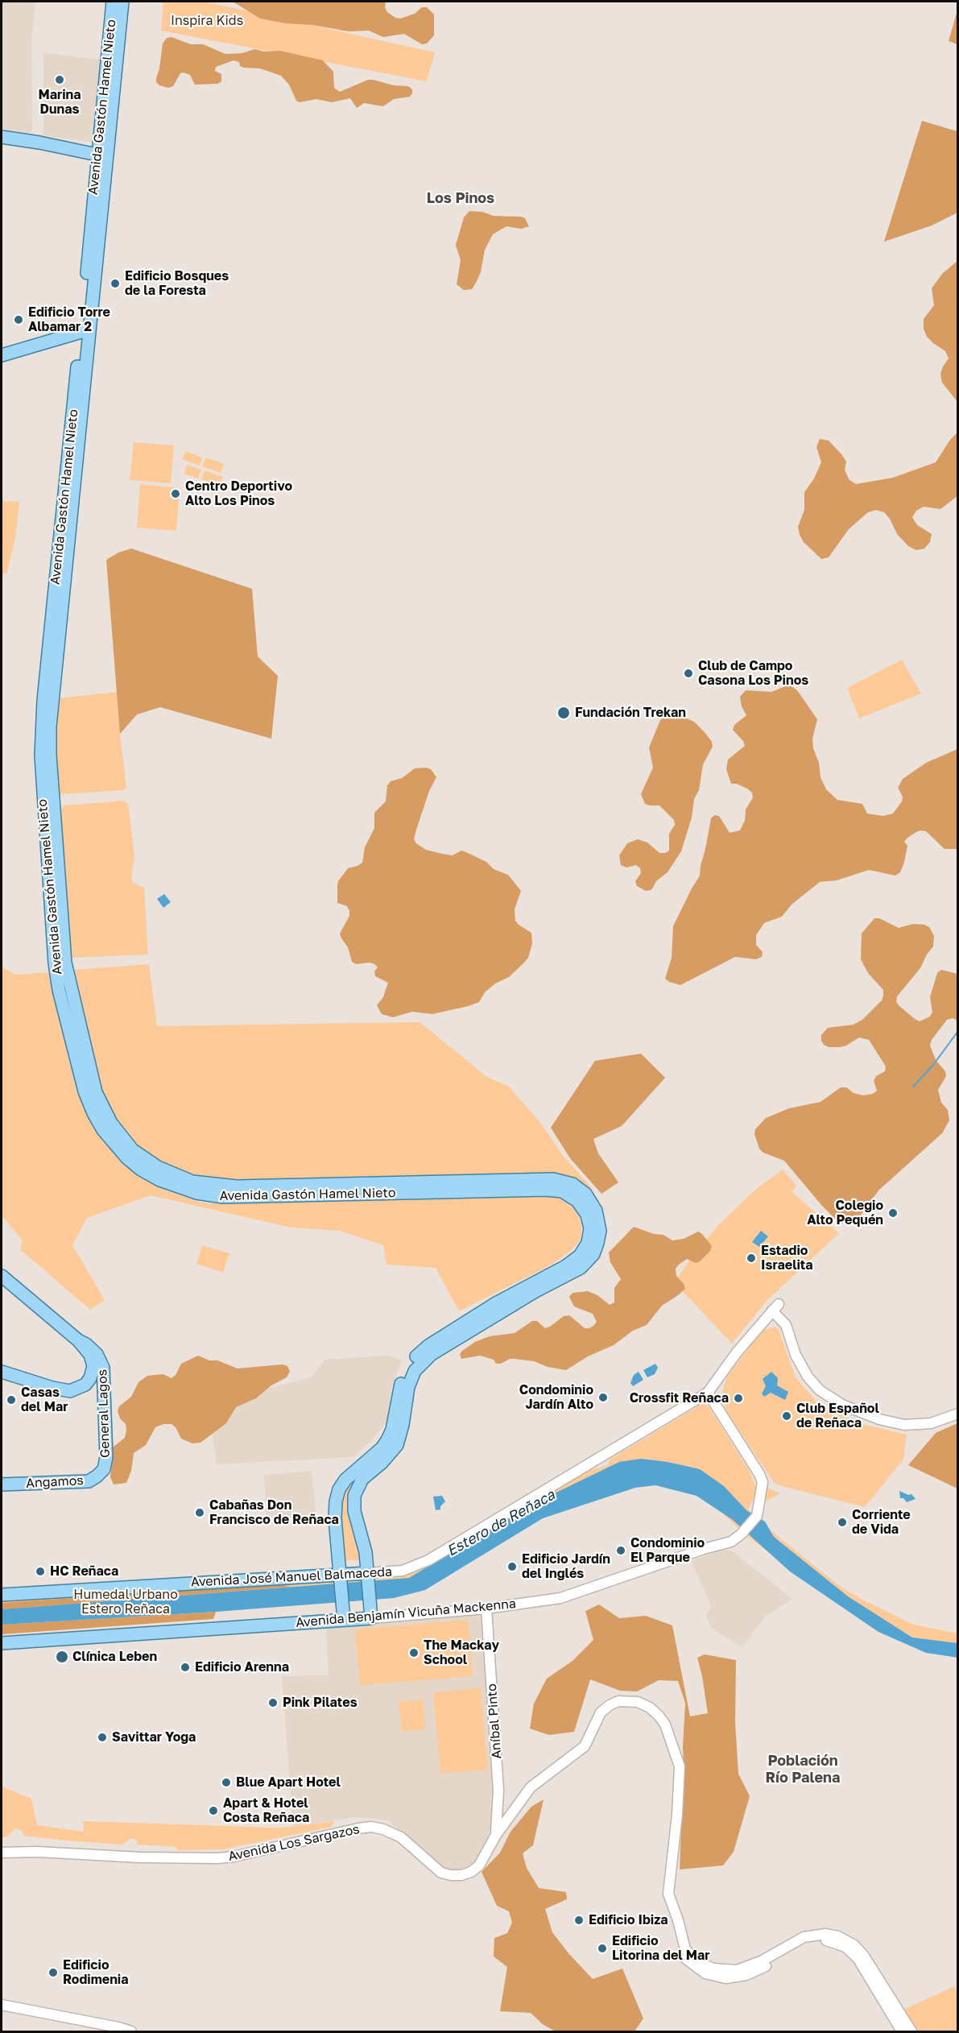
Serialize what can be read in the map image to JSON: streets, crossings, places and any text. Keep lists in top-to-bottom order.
{
  "streets": {
    "main road": [
      "Avenida Gastón Hamel Nieto",
      "General Lagos",
      "Angamos",
      "Avenida José Manuel Balmaceda",
      "Avenida Benjamín Vicuña Mackenna"
    ],
    "street": ["Aníbal Pinto", "Avenida Los Sargazos"]
  },
  "crossings": [
    ["Avenida Gastón Hamel Nieto", "Avenida José Manuel Balmaceda"],
    ["Avenida Gastón Hamel Nieto", "Avenida Benjamín Vicuña Mackenna"],
    ["General Lagos", "Angamos"],
    ["Avenida José Manuel Balmaceda", "Avenida Benjamín Vicuña Mackenna"],
    ["Avenida Benjamín Vicuña Mackenna", "Aníbal Pinto"],
    ["Aníbal Pinto", "Avenida Los Sargazos"]
  ],
  "districts": ["Los Pinos", "Población Río Palena"],
  "water": ["Estero de Reñaca"],
  "parks": ["Inspira Kids", "Humedal Urbano Estero Reñaca"],
  "places": [
    "Marina Dunas",
    "Edificio Bosques de la Foresta",
    "Edificio Torre Albamar 2",
    "Centro Deportivo Alto Los Pinos",
    "Club de Campo Casona Los Pinos",
    "Fundación Trekan",
    "Colegio Alto Pequén",
    "Estadio Israelita",
    "Condominio Jardín Alto",
    "Crossfit Reñaca",
    "Casas del Mar",
    "Club Español de Reñaca",
    "Cabañas Don Francisco de Reñaca",
    "Corriente de Vida",
    "Condominio El Parque",
    "Edificio Jardín del Inglés",
    "HC Reñaca",
    "The Mackay School",
    "Clínica Leben",
    "Edificio Arenna",
    "Pink Pilates",
    "Savittar Yoga",
    "Blue Apart Hotel",
    "Apart & Hotel Costa Reñaca",
    "Edificio Ibiza",
    "Edificio Litorina del Mar",
    "Edificio Rodimenia"
  ]
}
